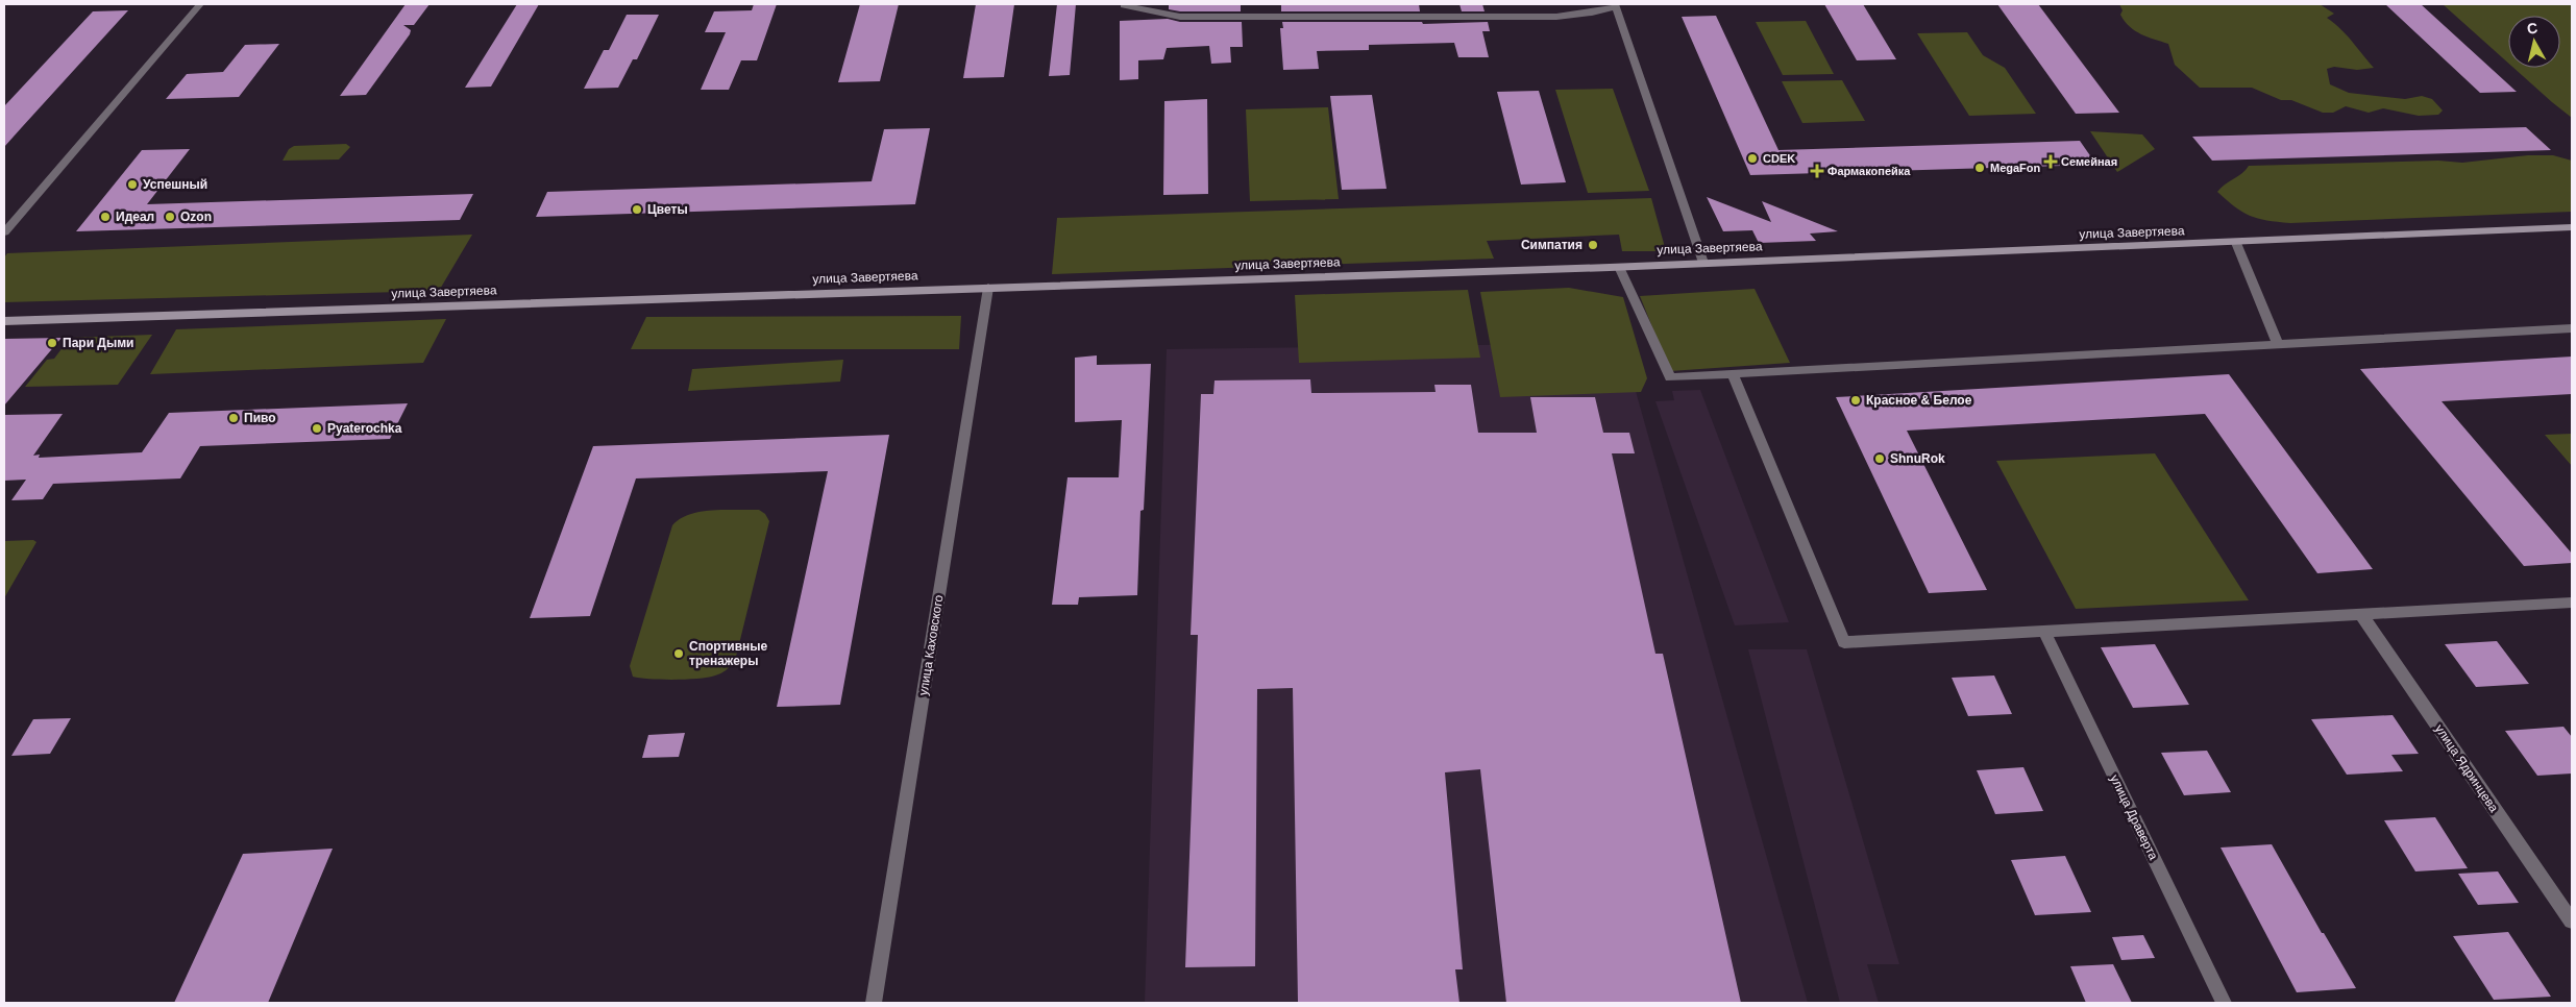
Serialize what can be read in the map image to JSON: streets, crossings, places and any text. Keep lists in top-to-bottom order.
{
  "streets": {
    "main road": ["улица Завертяева"],
    "street": ["улица Каховского", "улица Ядринцева", "улица Драверта"]
  },
  "crossings": [
    ["улица Завертяева", "улица Каховского"]
  ],
  "places": {
    "other": [
      "CDEK",
      "MegaFon",
      "Успешный",
      "Цветы",
      "Идеал",
      "Ozon",
      "Симпатия",
      "Пари Дыми",
      "Красное & Белое",
      "Пиво",
      "Pyaterochka",
      "ShnuRok",
      "Спортивные тренажеры"
    ],
    "health": ["Семейная", "Фармакопейка"]
  },
  "north": "top"
}
